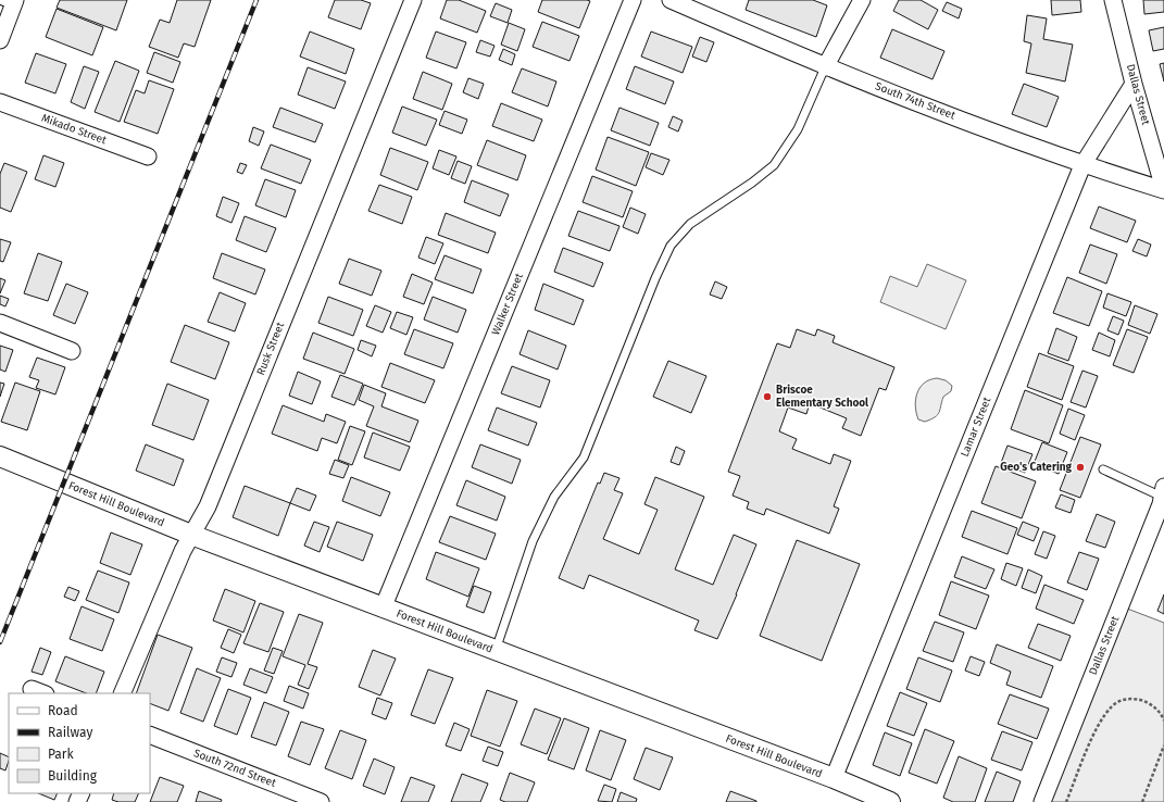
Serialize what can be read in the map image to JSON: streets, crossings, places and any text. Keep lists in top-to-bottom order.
{
  "streets": {
    "street": [
      "Dallas Street",
      "South 74th Street",
      "Mikado Street",
      "Walker Street",
      "Rusk Street",
      "Lamar Street",
      "Forest Hill Boulevard",
      "South 72nd Street"
    ]
  },
  "crossings": [
    ["Dallas Street", "South 74th Street"],
    ["Dallas Street", "Lamar Street"],
    ["South 74th Street", "Lamar Street"],
    ["Walker Street", "Forest Hill Boulevard"],
    ["Rusk Street", "Forest Hill Boulevard"],
    ["Lamar Street", "Forest Hill Boulevard"]
  ],
  "places": ["Briscoe Elementary School", "Geo's Catering"],
  "legend": [
    "Road",
    "Railway",
    "Park",
    "Building"
  ]
}
